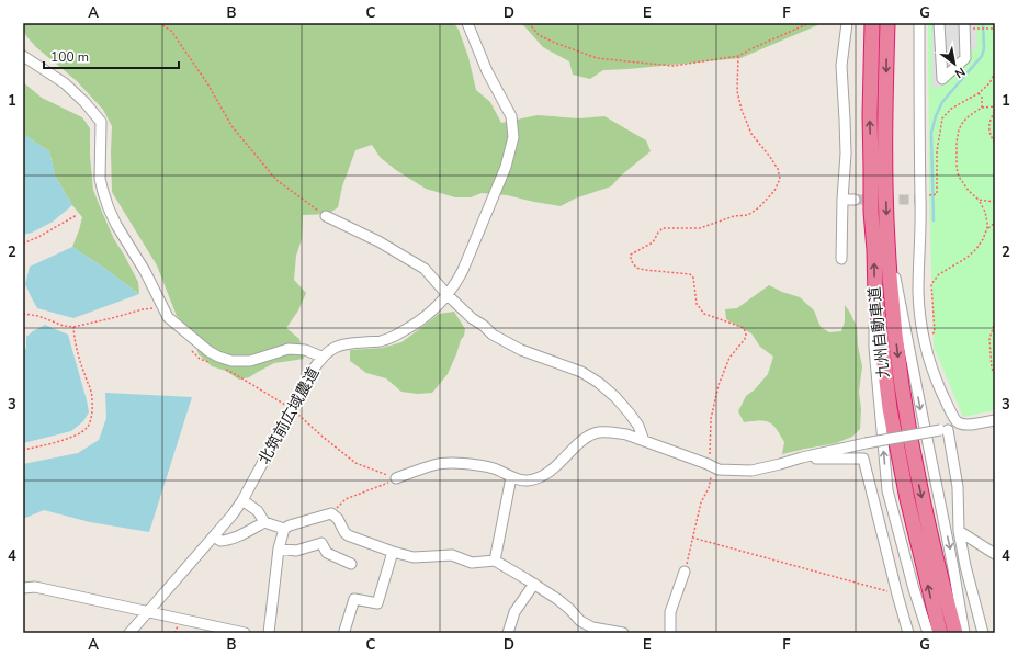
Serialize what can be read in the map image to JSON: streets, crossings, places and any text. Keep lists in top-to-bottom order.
{
  "streets": {
    "highway": ["九州自動車道"],
    "street": ["北筑前広域農道"]
  },
  "scale_bar": "100 m",
  "north": "bottom right",
  "grid": {
    "columns": [
      "A",
      "B",
      "C",
      "D",
      "E",
      "F",
      "G"
    ],
    "rows": [
      "1",
      "2",
      "3",
      "4"
    ]
  }
}
